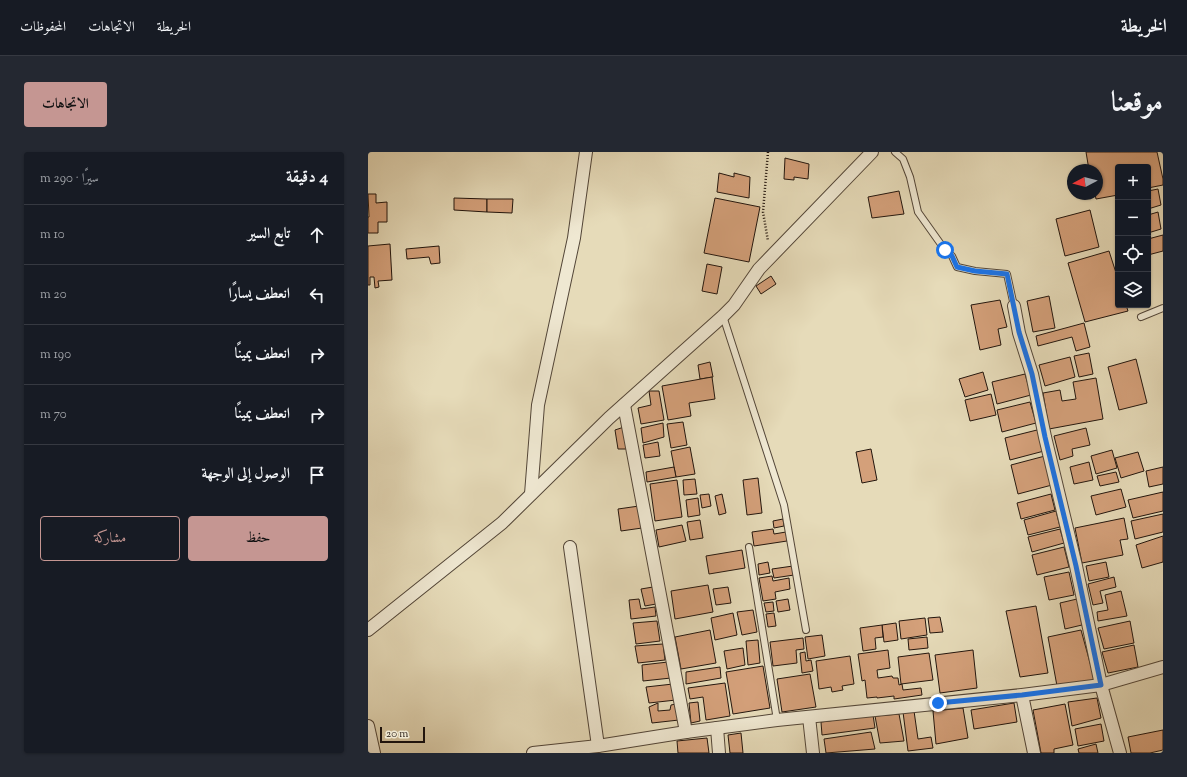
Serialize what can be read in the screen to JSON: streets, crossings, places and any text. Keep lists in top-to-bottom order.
{
  "scale_bar": "20 m",
  "north": "left",
  "page": {
    "header": "الخريطة",
    "nav": ["الخريطة", "الاتجاهات", "المحفوظات"],
    "title": "موقعنا",
    "buttons": [
      "الاتجاهات",
      ["حفظ", "مشاركة"]
    ],
    "heading": ["4 دقيقة", "سيرًا · 290 m"],
    "map_buttons": ["+", "−"],
    "list": [
      ["تابع السير", "10 m"],
      ["انعطف يسارًا", "20 m"],
      ["انعطف يمينًا", "190 m"],
      ["انعطف يمينًا", "70 m"],
      "الوصول إلى الوجهة"
    ],
    "scale": "20 m"
  }
}
